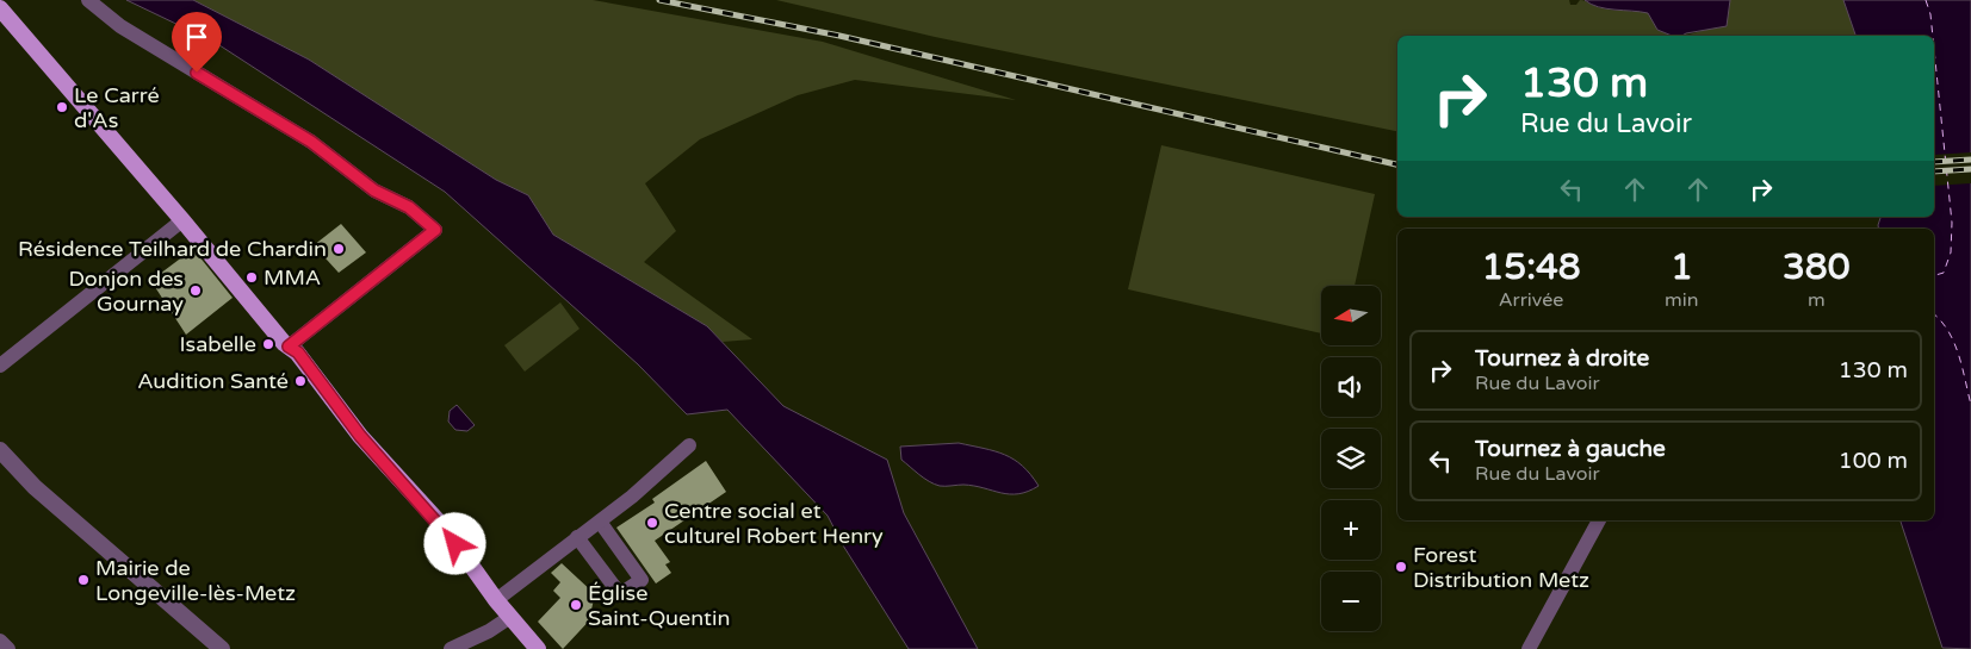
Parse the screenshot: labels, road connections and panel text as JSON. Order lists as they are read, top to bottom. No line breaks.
{"places":["Le Carré d'As","Résidence Teilhard de Chardin","MMA","Donjon des Gournay","Isabelle","Audition Santé","Centre social et culturel Robert Henry","Forest Distribution Metz","Mairie de Longeville-lès-Metz","Église Saint-Quentin"],"north":"left","page":{"turn":["130 m","Rue du Lavoir"],"eta":["15:48","Arrivée","1","min","380","m"],"map_buttons":["+","−"],"list":[{"name":"Tournez à droite","note":"Rue du Lavoir","value":"130 m"},{"name":"Tournez à gauche","note":"Rue du Lavoir","value":"100 m"}]}}
